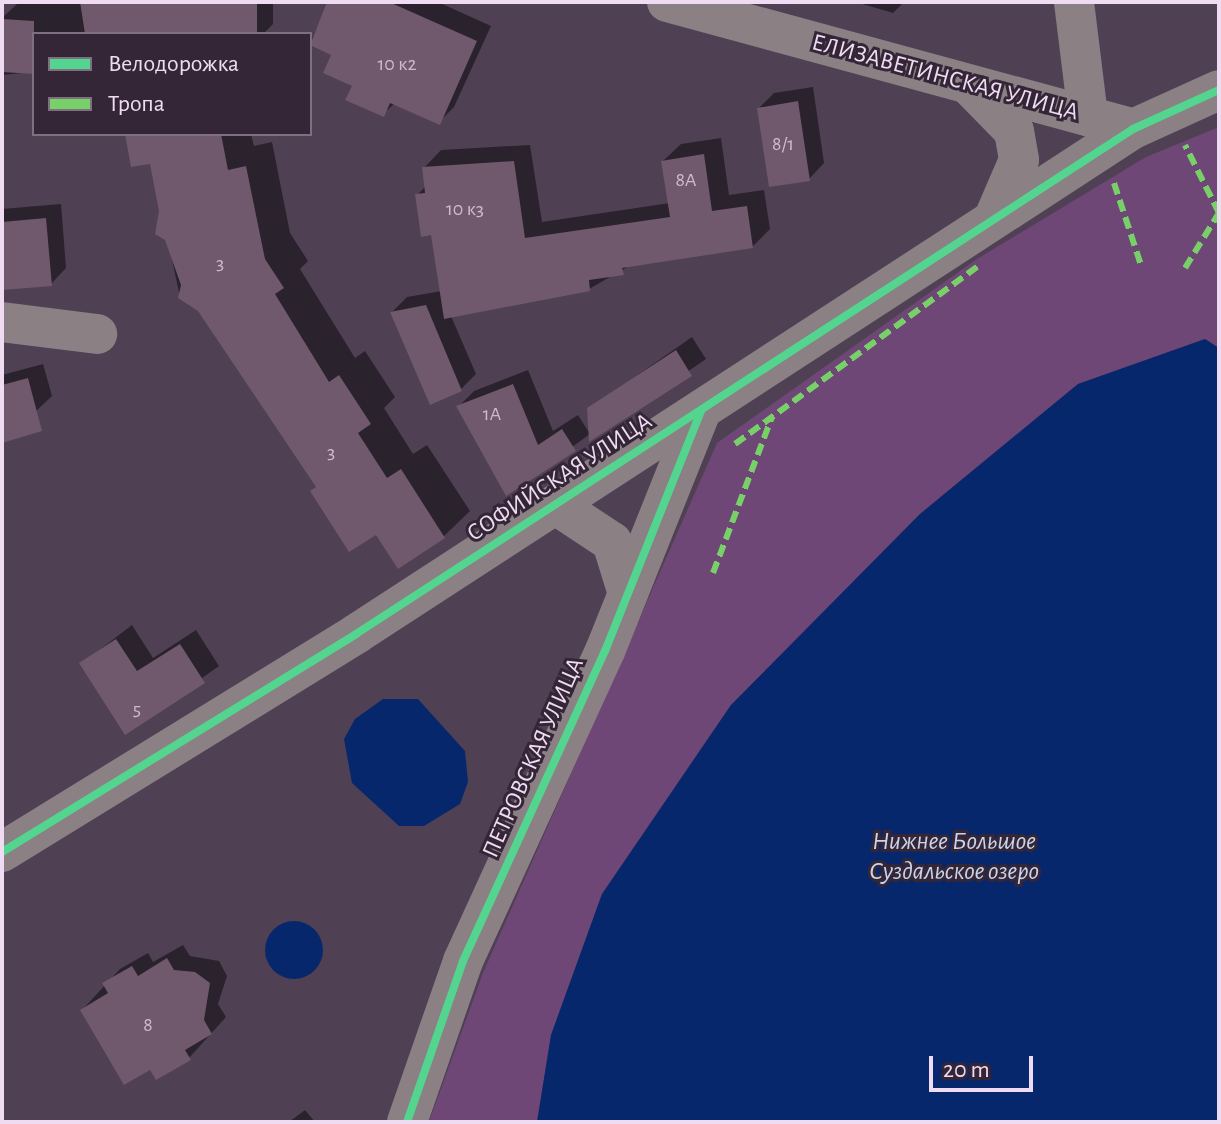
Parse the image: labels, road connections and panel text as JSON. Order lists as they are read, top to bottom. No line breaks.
{"streets":{"street":["ЕЛИЗАВЕТИНСКАЯ УЛИЦА","СОФИЙСКАЯ УЛИЦА","ПЕТРОВСКАЯ УЛИЦА"]},"crossings":[["ЕЛИЗАВЕТИНСКАЯ УЛИЦА","СОФИЙСКАЯ УЛИЦА"],["СОФИЙСКАЯ УЛИЦА","ПЕТРОВСКАЯ УЛИЦА"]],"water":["Нижнее Большое Суздальское озеро"],"house_numbers":["10 к2","8/1","8А","10 к3","3","1А","3","5","8"],"legend":["Велодорожка","Тропа"],"scale_bar":"20 m"}
